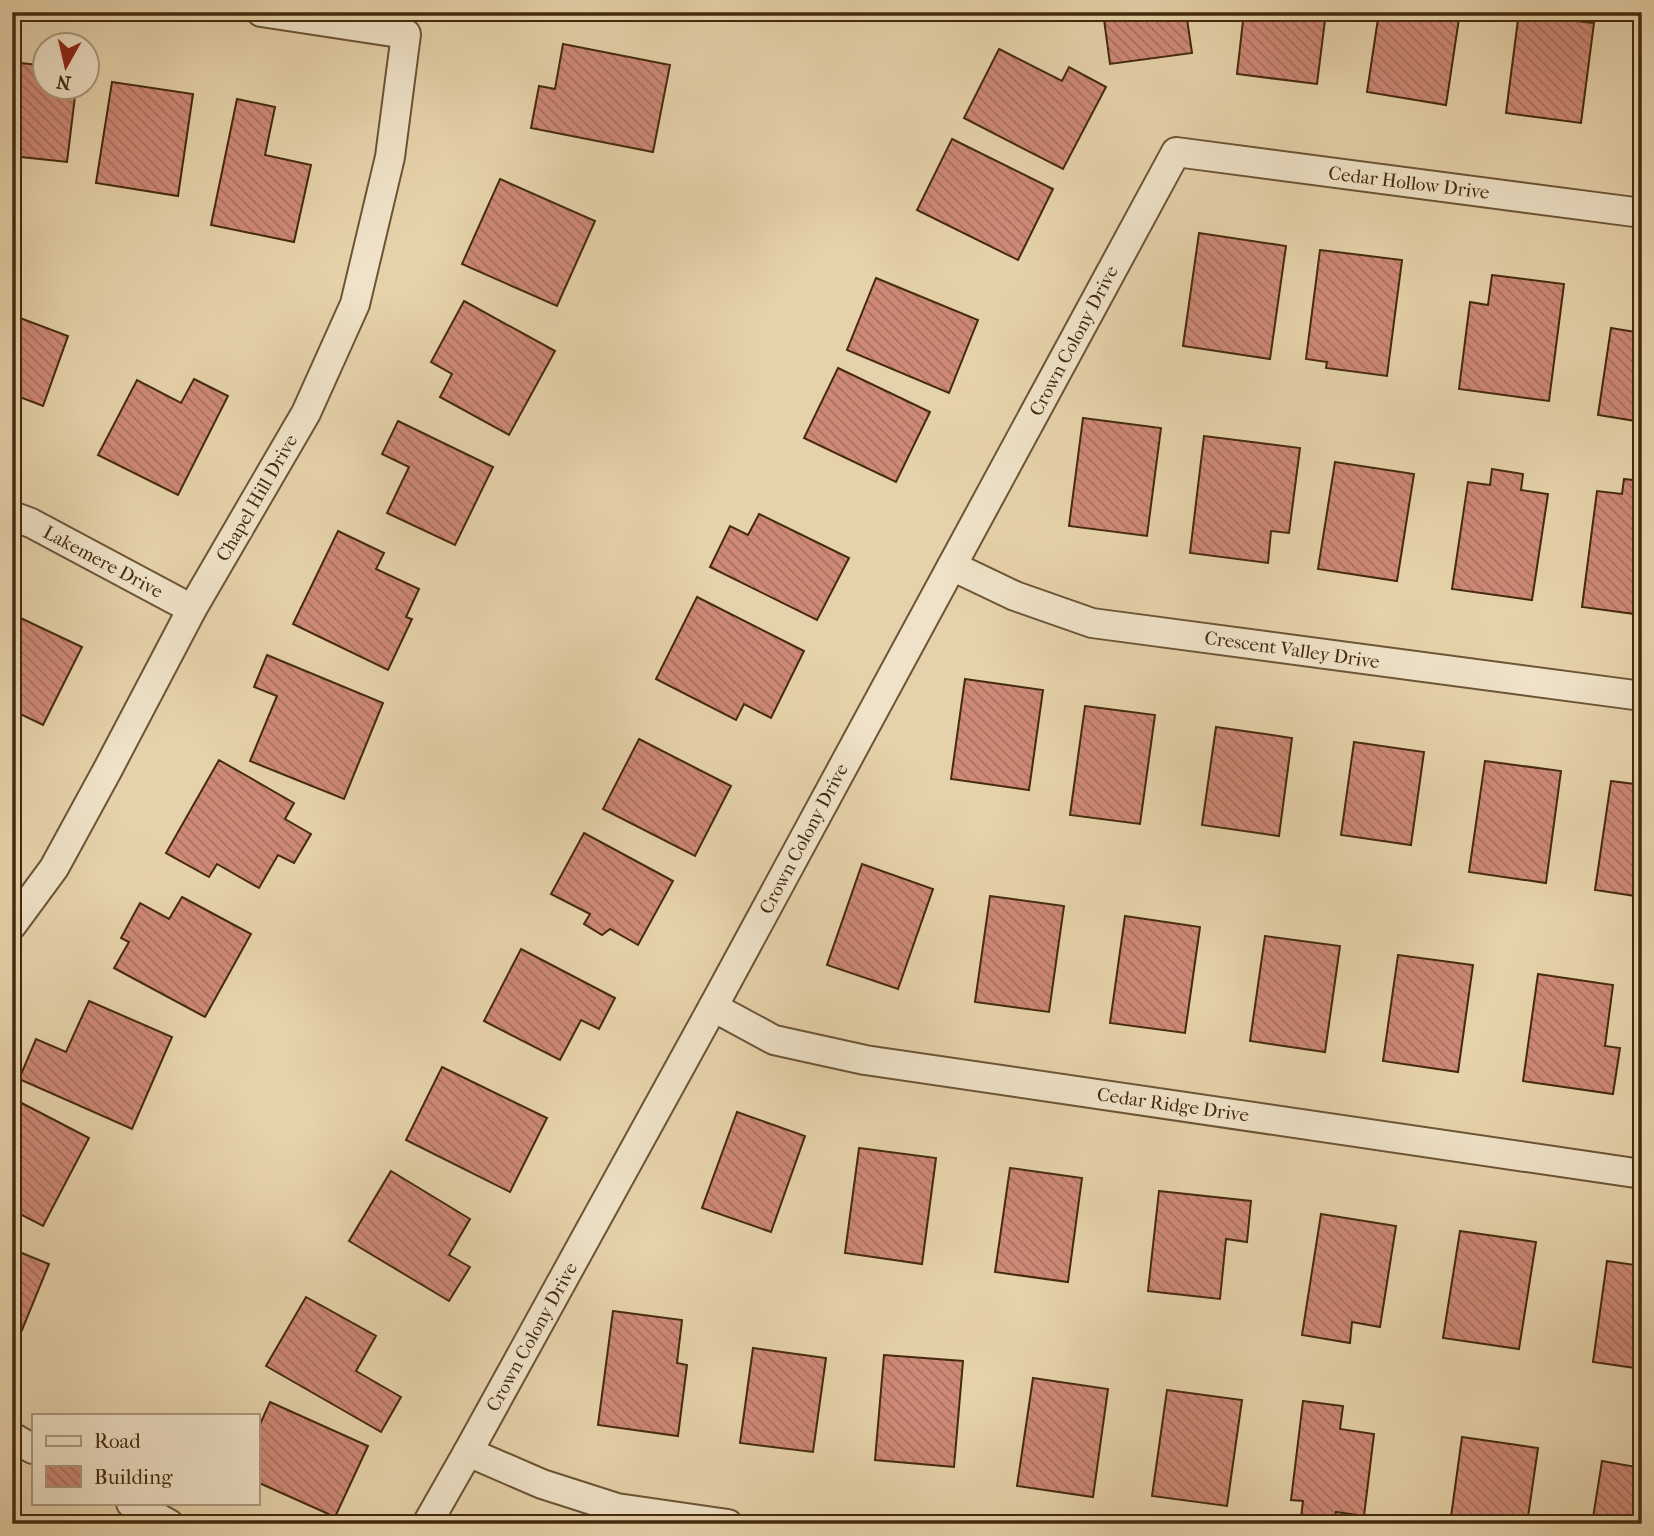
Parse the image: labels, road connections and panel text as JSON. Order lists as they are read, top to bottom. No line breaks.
{"streets":{"street":["Cedar Hollow Drive","Crown Colony Drive","Chapel Hill Drive","Lakemere Drive","Crescent Valley Drive","Cedar Ridge Drive"]},"crossings":[["Cedar Hollow Drive","Crown Colony Drive"],["Crown Colony Drive","Crescent Valley Drive"],["Crown Colony Drive","Cedar Ridge Drive"],["Chapel Hill Drive","Lakemere Drive"]],"legend":["Road","Building"],"north":"bottom"}
